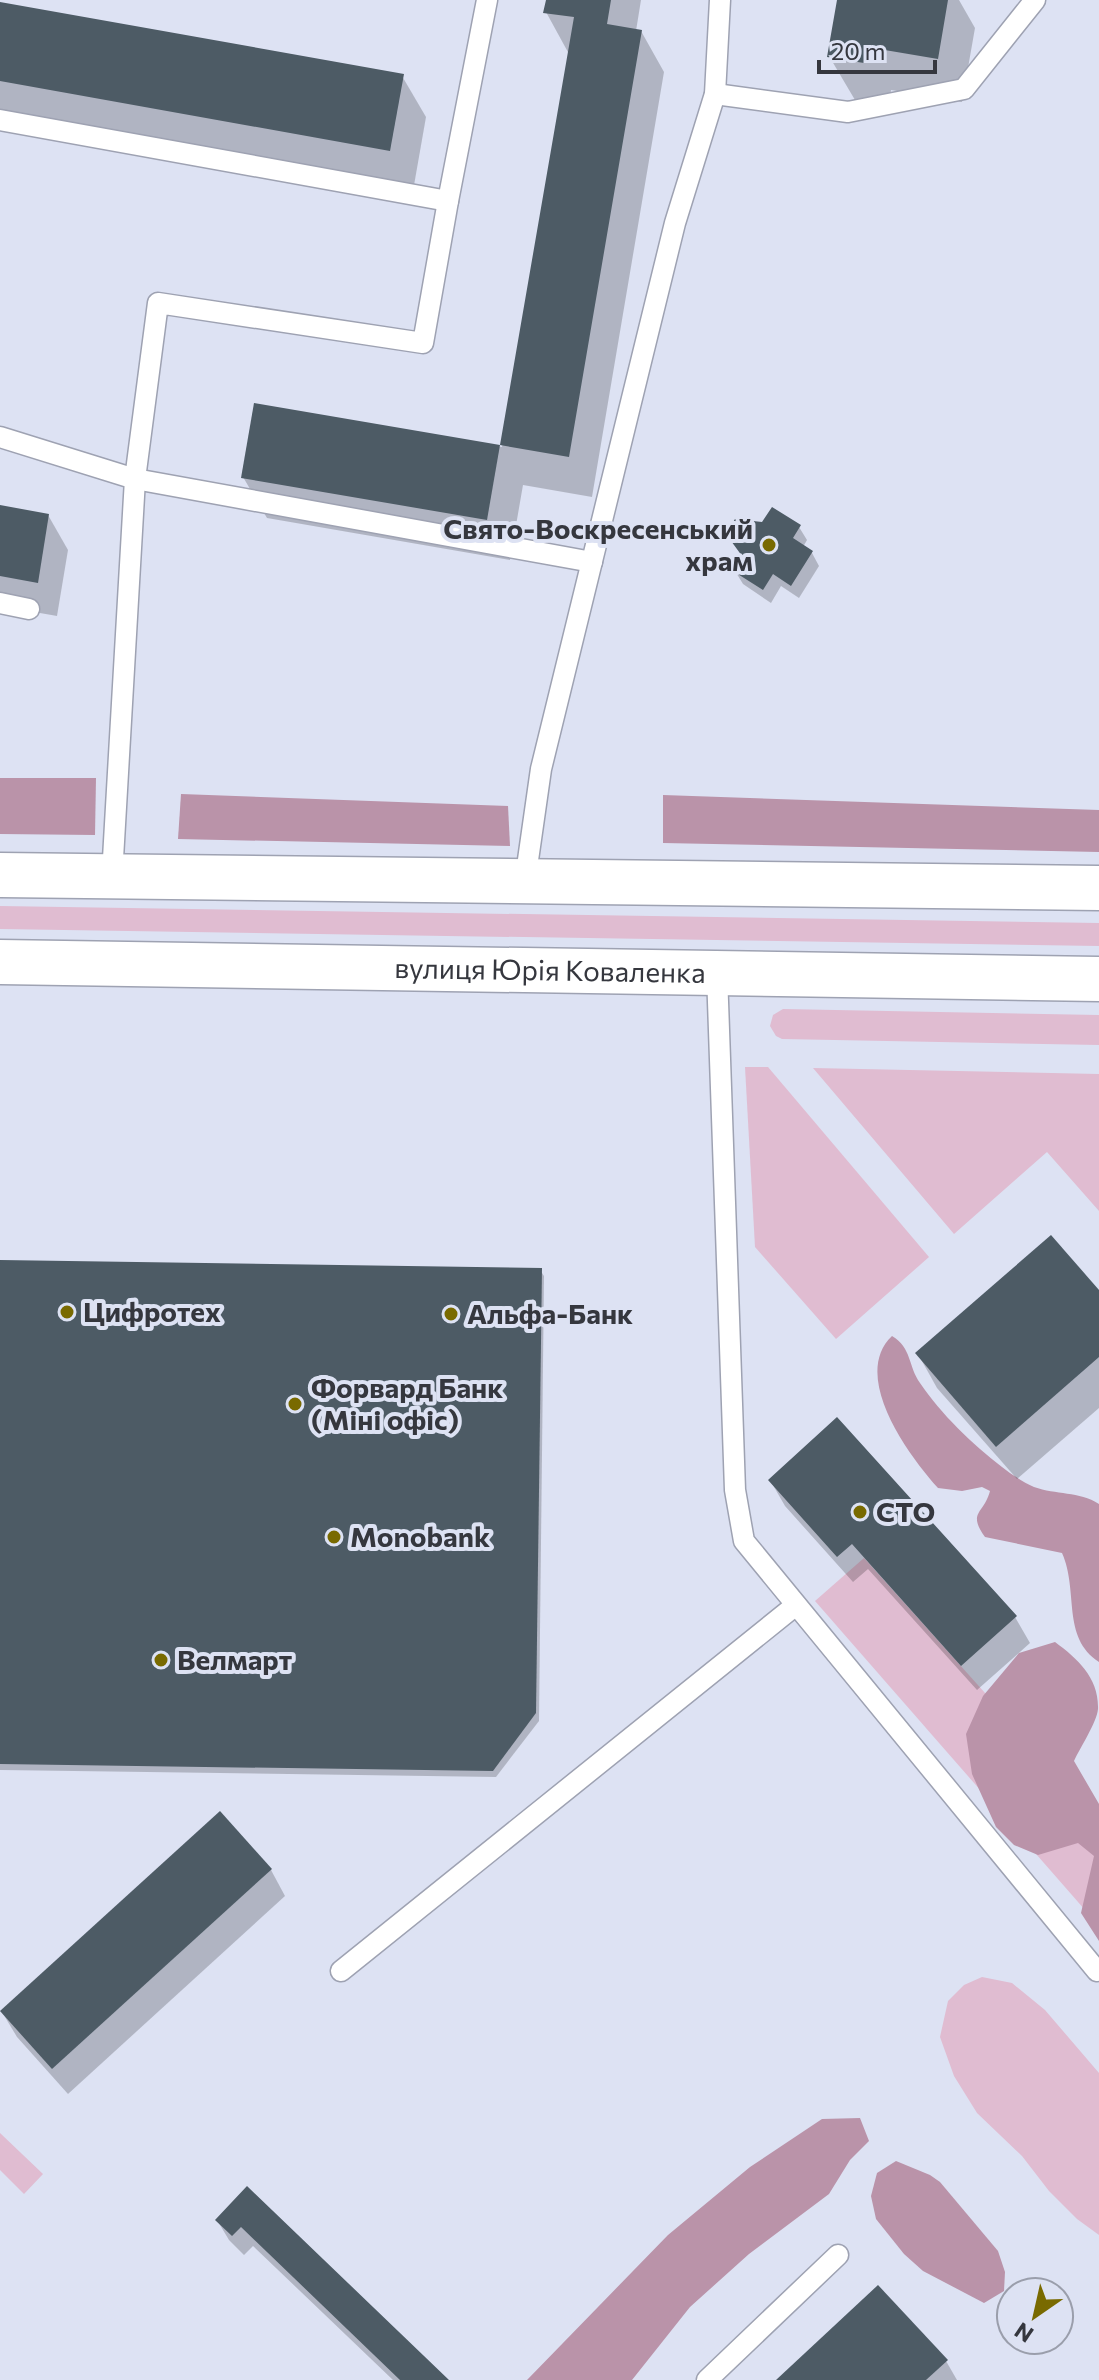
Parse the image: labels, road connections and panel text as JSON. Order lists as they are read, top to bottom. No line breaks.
{"streets":{"main road":["вулиця Юрія Коваленка"]},"places":["Свято-Воскресенський храм","Цифротех","Альфа-Банк","Форвард Банк (Міні офіс)","СТО","Monobank","Велмарт"],"scale_bar":"20 m","north":"bottom left"}
